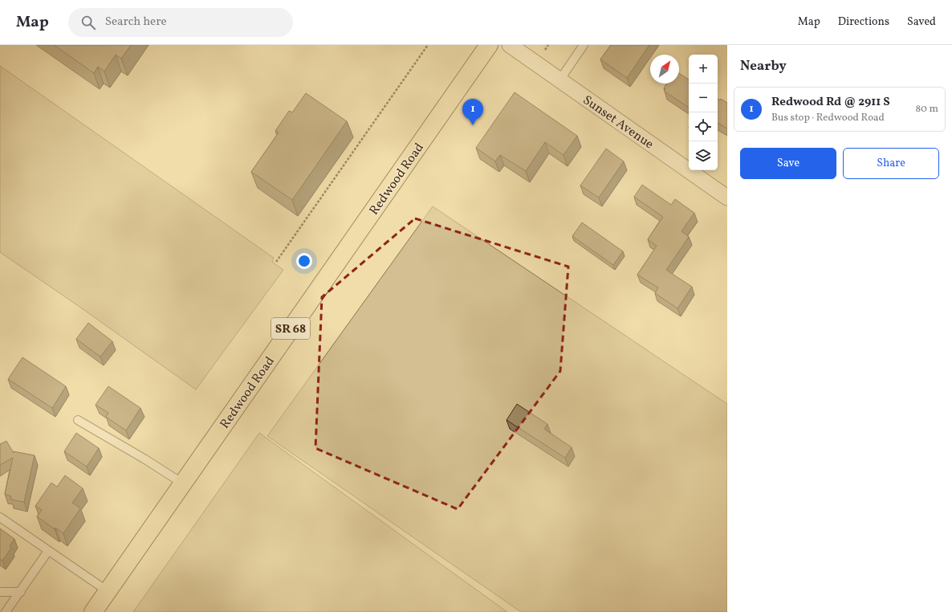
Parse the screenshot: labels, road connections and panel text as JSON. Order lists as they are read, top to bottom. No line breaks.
{"streets":{"main road":["Redwood Road","SR 68"],"street":["Sunset Avenue"]},"north":"top right","page":{"header":"Map","search":"Search here","nav":["Map","Directions","Saved"],"heading":"Nearby","map_buttons":["+","−"],"list":[{"mark":"1","name":"Redwood Rd @ 2911 S","note":"Bus stop · Redwood Road","value":"80 m"}],"pins":"1","buttons":["Save","Share"]}}
